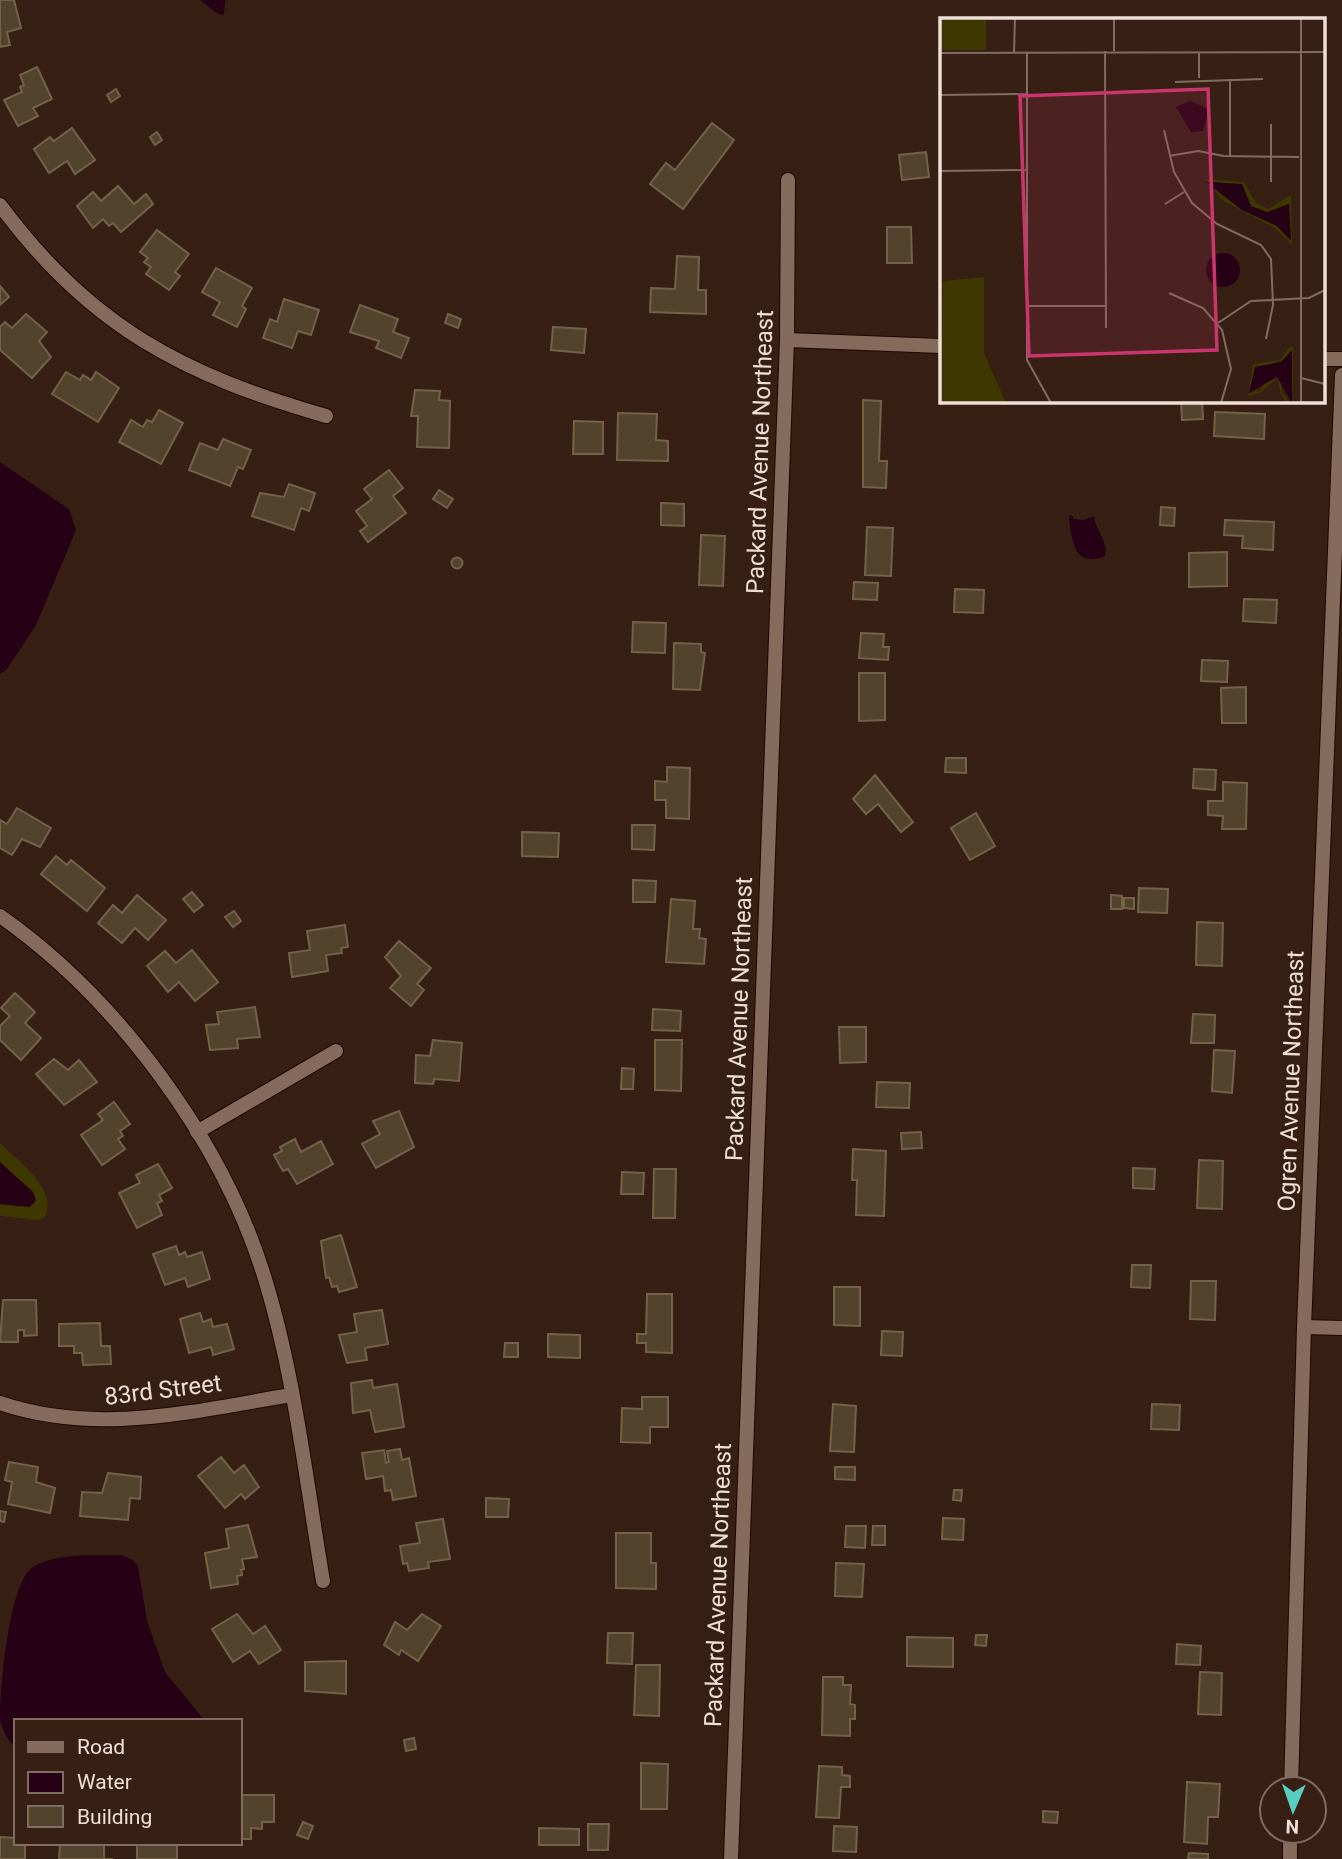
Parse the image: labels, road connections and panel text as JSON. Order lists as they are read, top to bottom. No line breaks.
{"streets":{"street":["Packard Avenue Northeast","Ogren Avenue Northeast","83rd Street"]},"legend":["Road","Water","Building"],"north":"bottom"}
